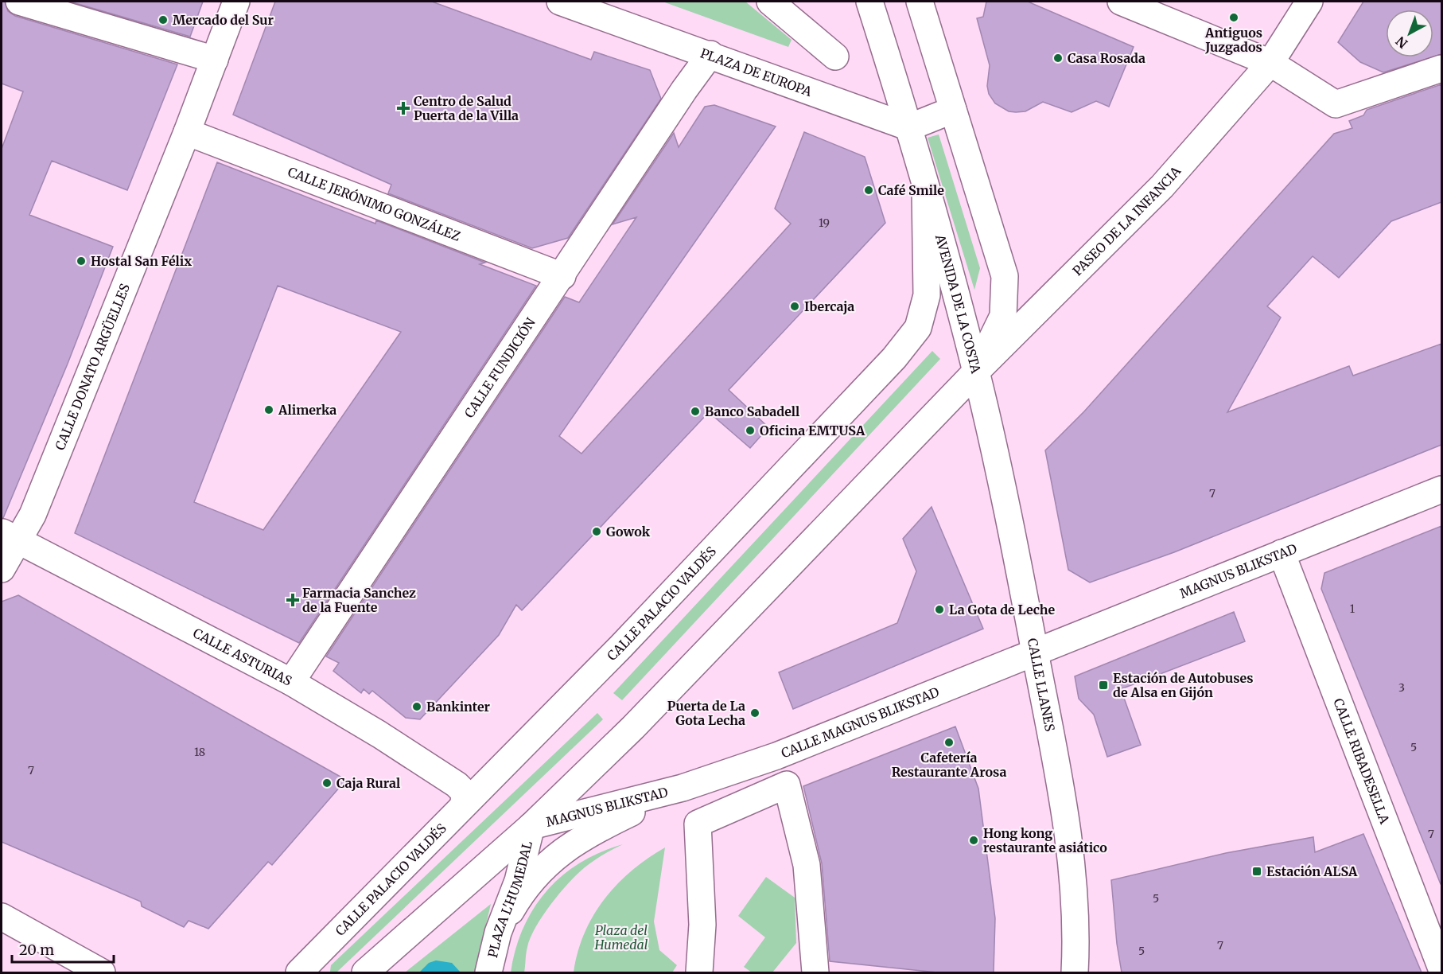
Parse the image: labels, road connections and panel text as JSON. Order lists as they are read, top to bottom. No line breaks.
{"streets":{"street":["PLAZA DE EUROPA","CALLE JERÓNIMO GONZÁLEZ","PASEO DE LA INFANCIA","AVENIDA DE LA COSTA","CALLE DONATO ARGÜELLES","CALLE FUNDICIÓN","MAGNUS BLIKSTAD","CALLE PALACIO VALDÉS","CALLE ASTURIAS","CALLE LLANES","CALLE MAGNUS BLIKSTAD","CALLE RIBADESELLA","PLAZA L'HUMEDAL"]},"crossings":[["PLAZA DE EUROPA","AVENIDA DE LA COSTA"],["PLAZA DE EUROPA","CALLE FUNDICIÓN"],["CALLE JERÓNIMO GONZÁLEZ","CALLE DONATO ARGÜELLES"],["CALLE JERÓNIMO GONZÁLEZ","CALLE FUNDICIÓN"],["PASEO DE LA INFANCIA","AVENIDA DE LA COSTA"],["PASEO DE LA INFANCIA","CALLE LLANES"],["AVENIDA DE LA COSTA","CALLE PALACIO VALDÉS"],["AVENIDA DE LA COSTA","CALLE LLANES"],["CALLE DONATO ARGÜELLES","CALLE ASTURIAS"],["CALLE FUNDICIÓN","CALLE ASTURIAS"],["MAGNUS BLIKSTAD","CALLE LLANES"],["MAGNUS BLIKSTAD","CALLE MAGNUS BLIKSTAD"],["MAGNUS BLIKSTAD","CALLE RIBADESELLA"],["MAGNUS BLIKSTAD","PLAZA L'HUMEDAL"],["CALLE PALACIO VALDÉS","CALLE ASTURIAS"],["CALLE LLANES","CALLE MAGNUS BLIKSTAD"]],"parks":["Plaza del Humedal"],"places":{"other":["Antiguos Juzgados","Mercado del Sur","Casa Rosada","Café Smile","Hostal San Félix","Ibercaja","Alimerka","Banco Sabadell","Oficina EMTUSA","Gowok","La Gota de Leche","Bankinter","Puerta de La Gota Lecha","Cafetería Restaurante Arosa","Caja Rural","Hong kong restaurante asiático"],"health":["Centro de Salud Puerta de la Villa","Farmacia Sanchez de la Fuente"],"transit":["Estación de Autobuses de Alsa en Gijón","Estación ALSA"]},"house_numbers":["19","7","1","3","5","18","7","7","5","7","5"],"scale_bar":"20 m","north":"bottom left"}
